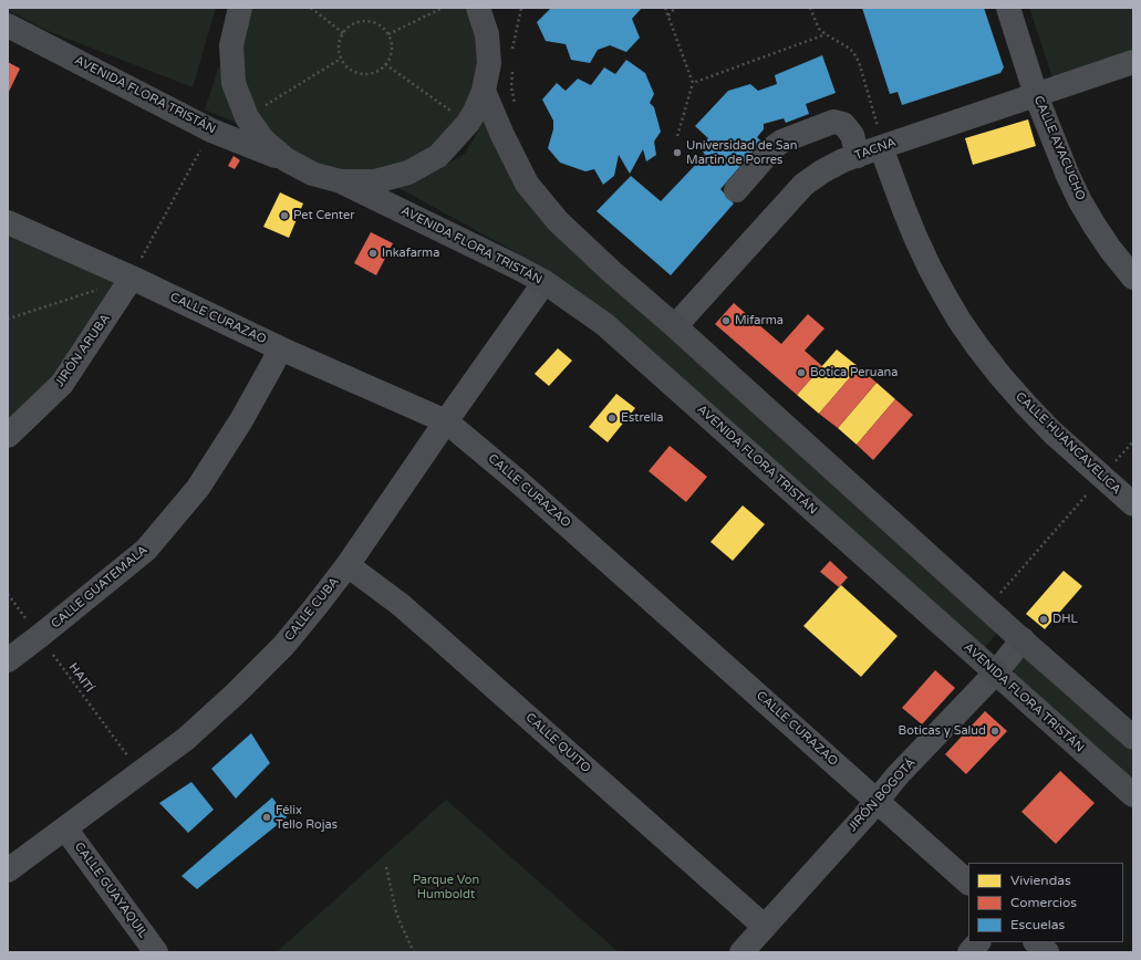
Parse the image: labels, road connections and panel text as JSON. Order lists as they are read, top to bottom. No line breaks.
{"streets":{"main road":["AVENIDA FLORA TRISTÁN"],"street":["CALLE AYACUCHO","TACNA","CALLE CURAZAO","JIRÓN ARUBA","CALLE HUANCAVELICA","CALLE GUATEMALA","CALLE CUBA","CALLE QUITO","JIRÓN BOGOTÁ","CALLE GUAYAQUIL"],"path":["HAITÍ"]},"crossings":[["AVENIDA FLORA TRISTÁN","CALLE CUBA"],["AVENIDA FLORA TRISTÁN","JIRÓN BOGOTÁ"],["CALLE AYACUCHO","TACNA"],["TACNA","CALLE HUANCAVELICA"],["CALLE CURAZAO","JIRÓN ARUBA"],["CALLE CURAZAO","CALLE GUATEMALA"],["CALLE CURAZAO","CALLE CUBA"],["CALLE CURAZAO","JIRÓN BOGOTÁ"],["CALLE GUATEMALA","HAITÍ"],["CALLE CUBA","HAITÍ"],["CALLE CUBA","CALLE QUITO"],["CALLE CUBA","CALLE GUAYAQUIL"],["CALLE QUITO","JIRÓN BOGOTÁ"]],"parks":["Parque Von Humboldt"],"places":["Universidad de San Martin de Porres","Pet Center","Inkafarma","Mifarma","Botica Peruana","Estrella","DHL","Boticas y Salud","Félix Tello Rojas"],"legend":["Viviendas","Comercios","Escuelas"]}
